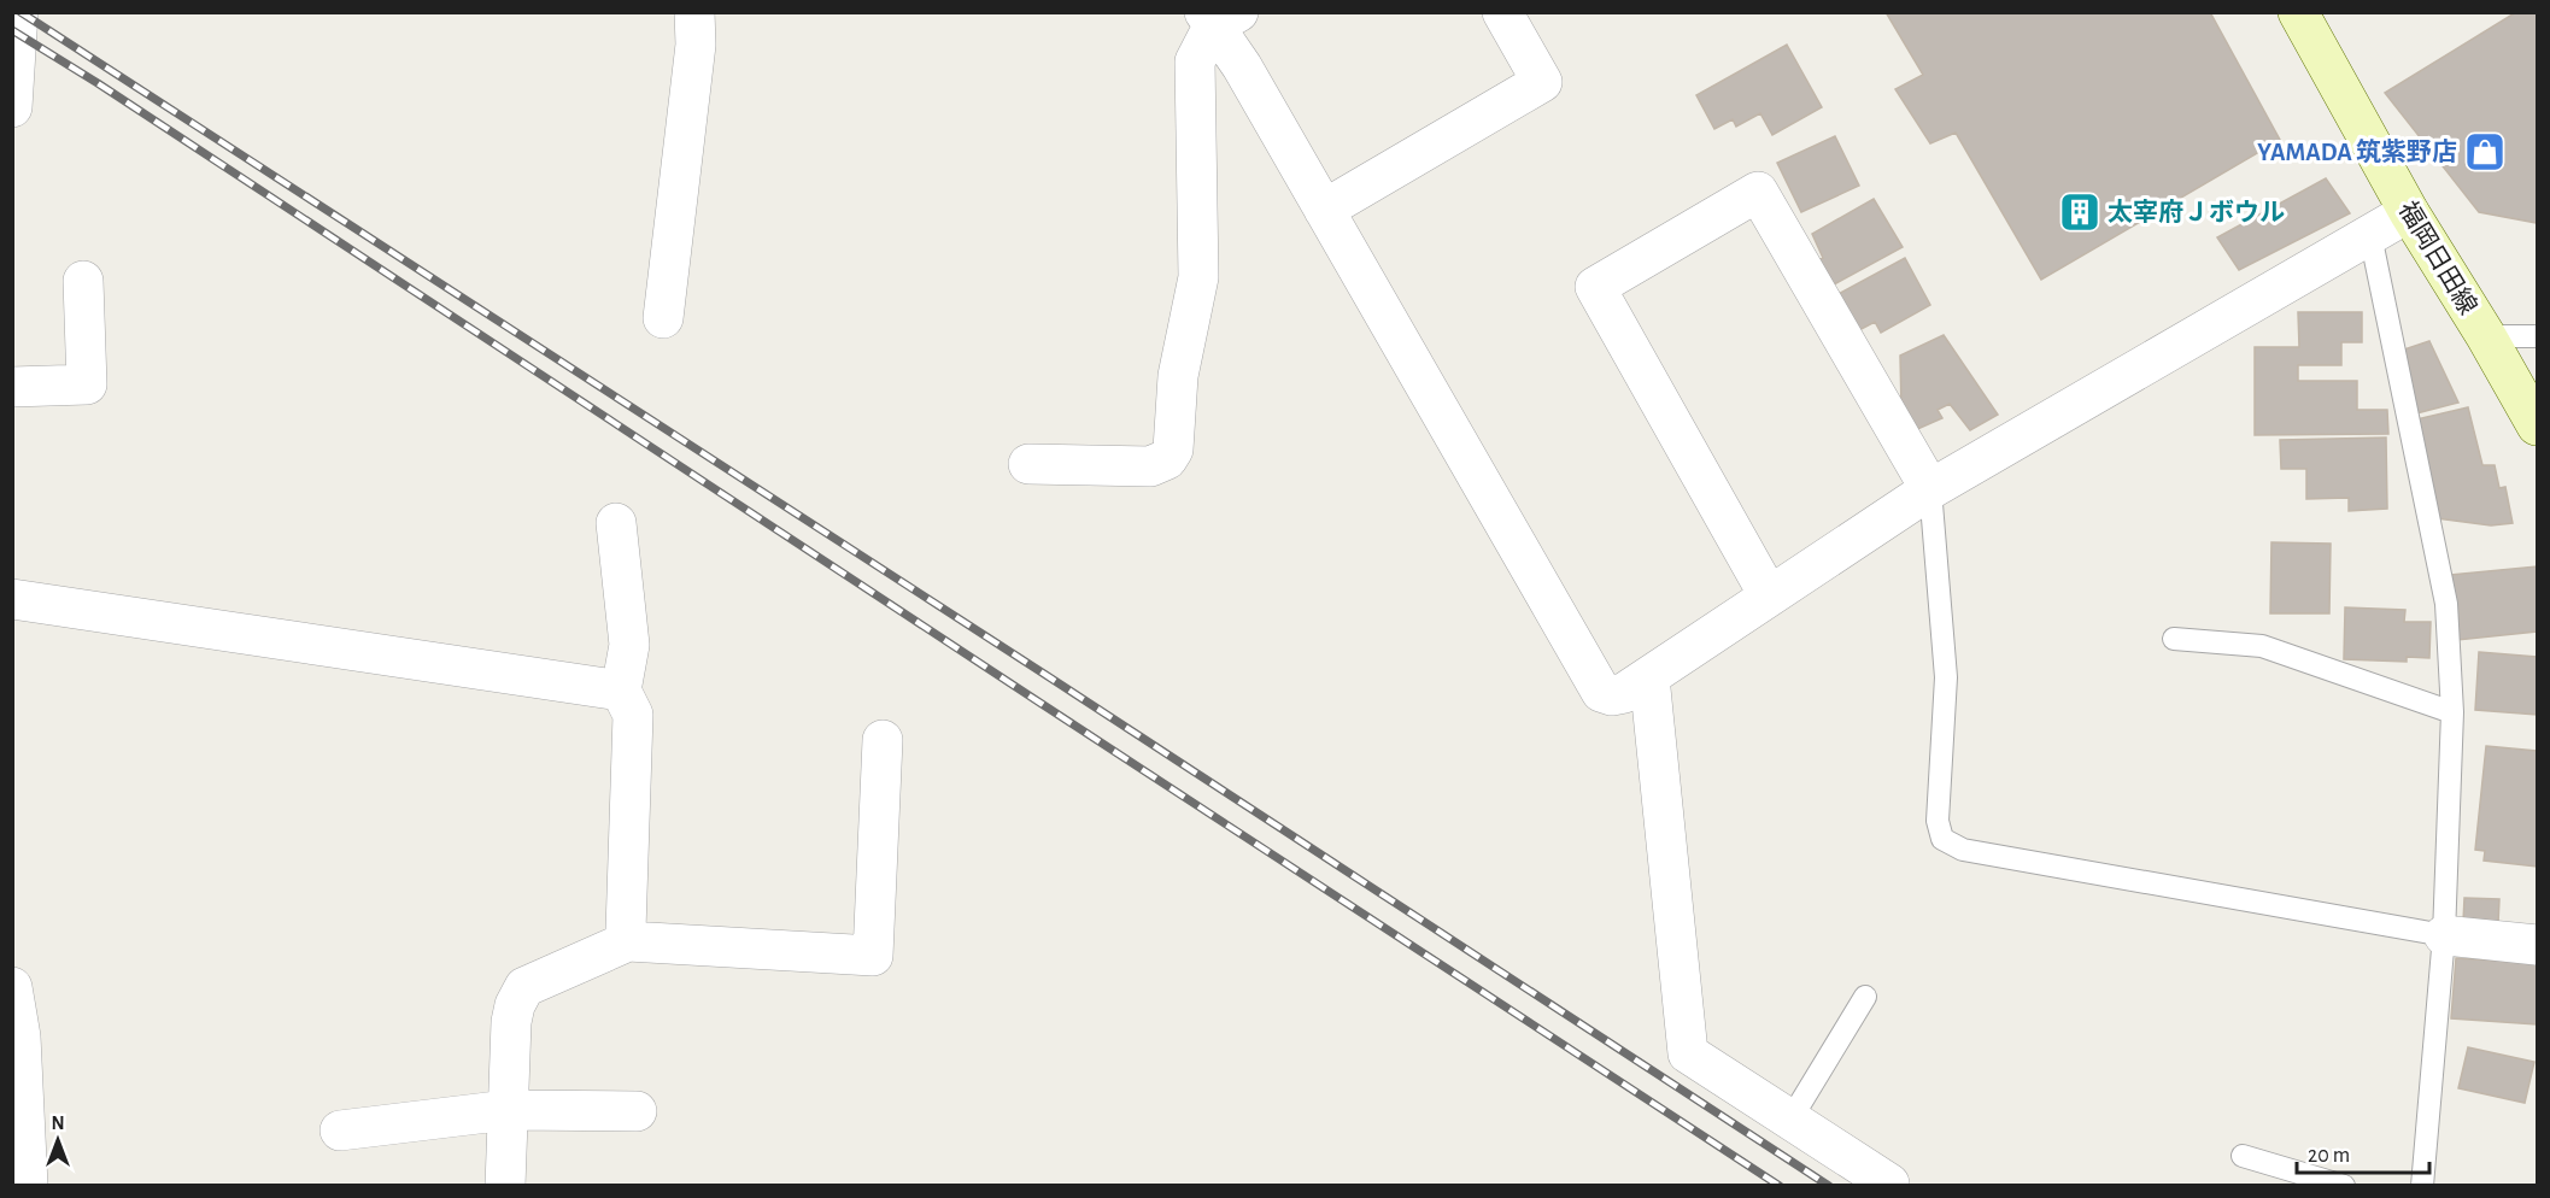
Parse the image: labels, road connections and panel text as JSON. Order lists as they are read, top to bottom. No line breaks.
{"streets":{"main road":["福岡日田線"]},"places":{"shop":["YAMADA 筑紫野店"],"building":["太宰府Ｊボウル"]},"scale_bar":"20 m","north":"top"}
